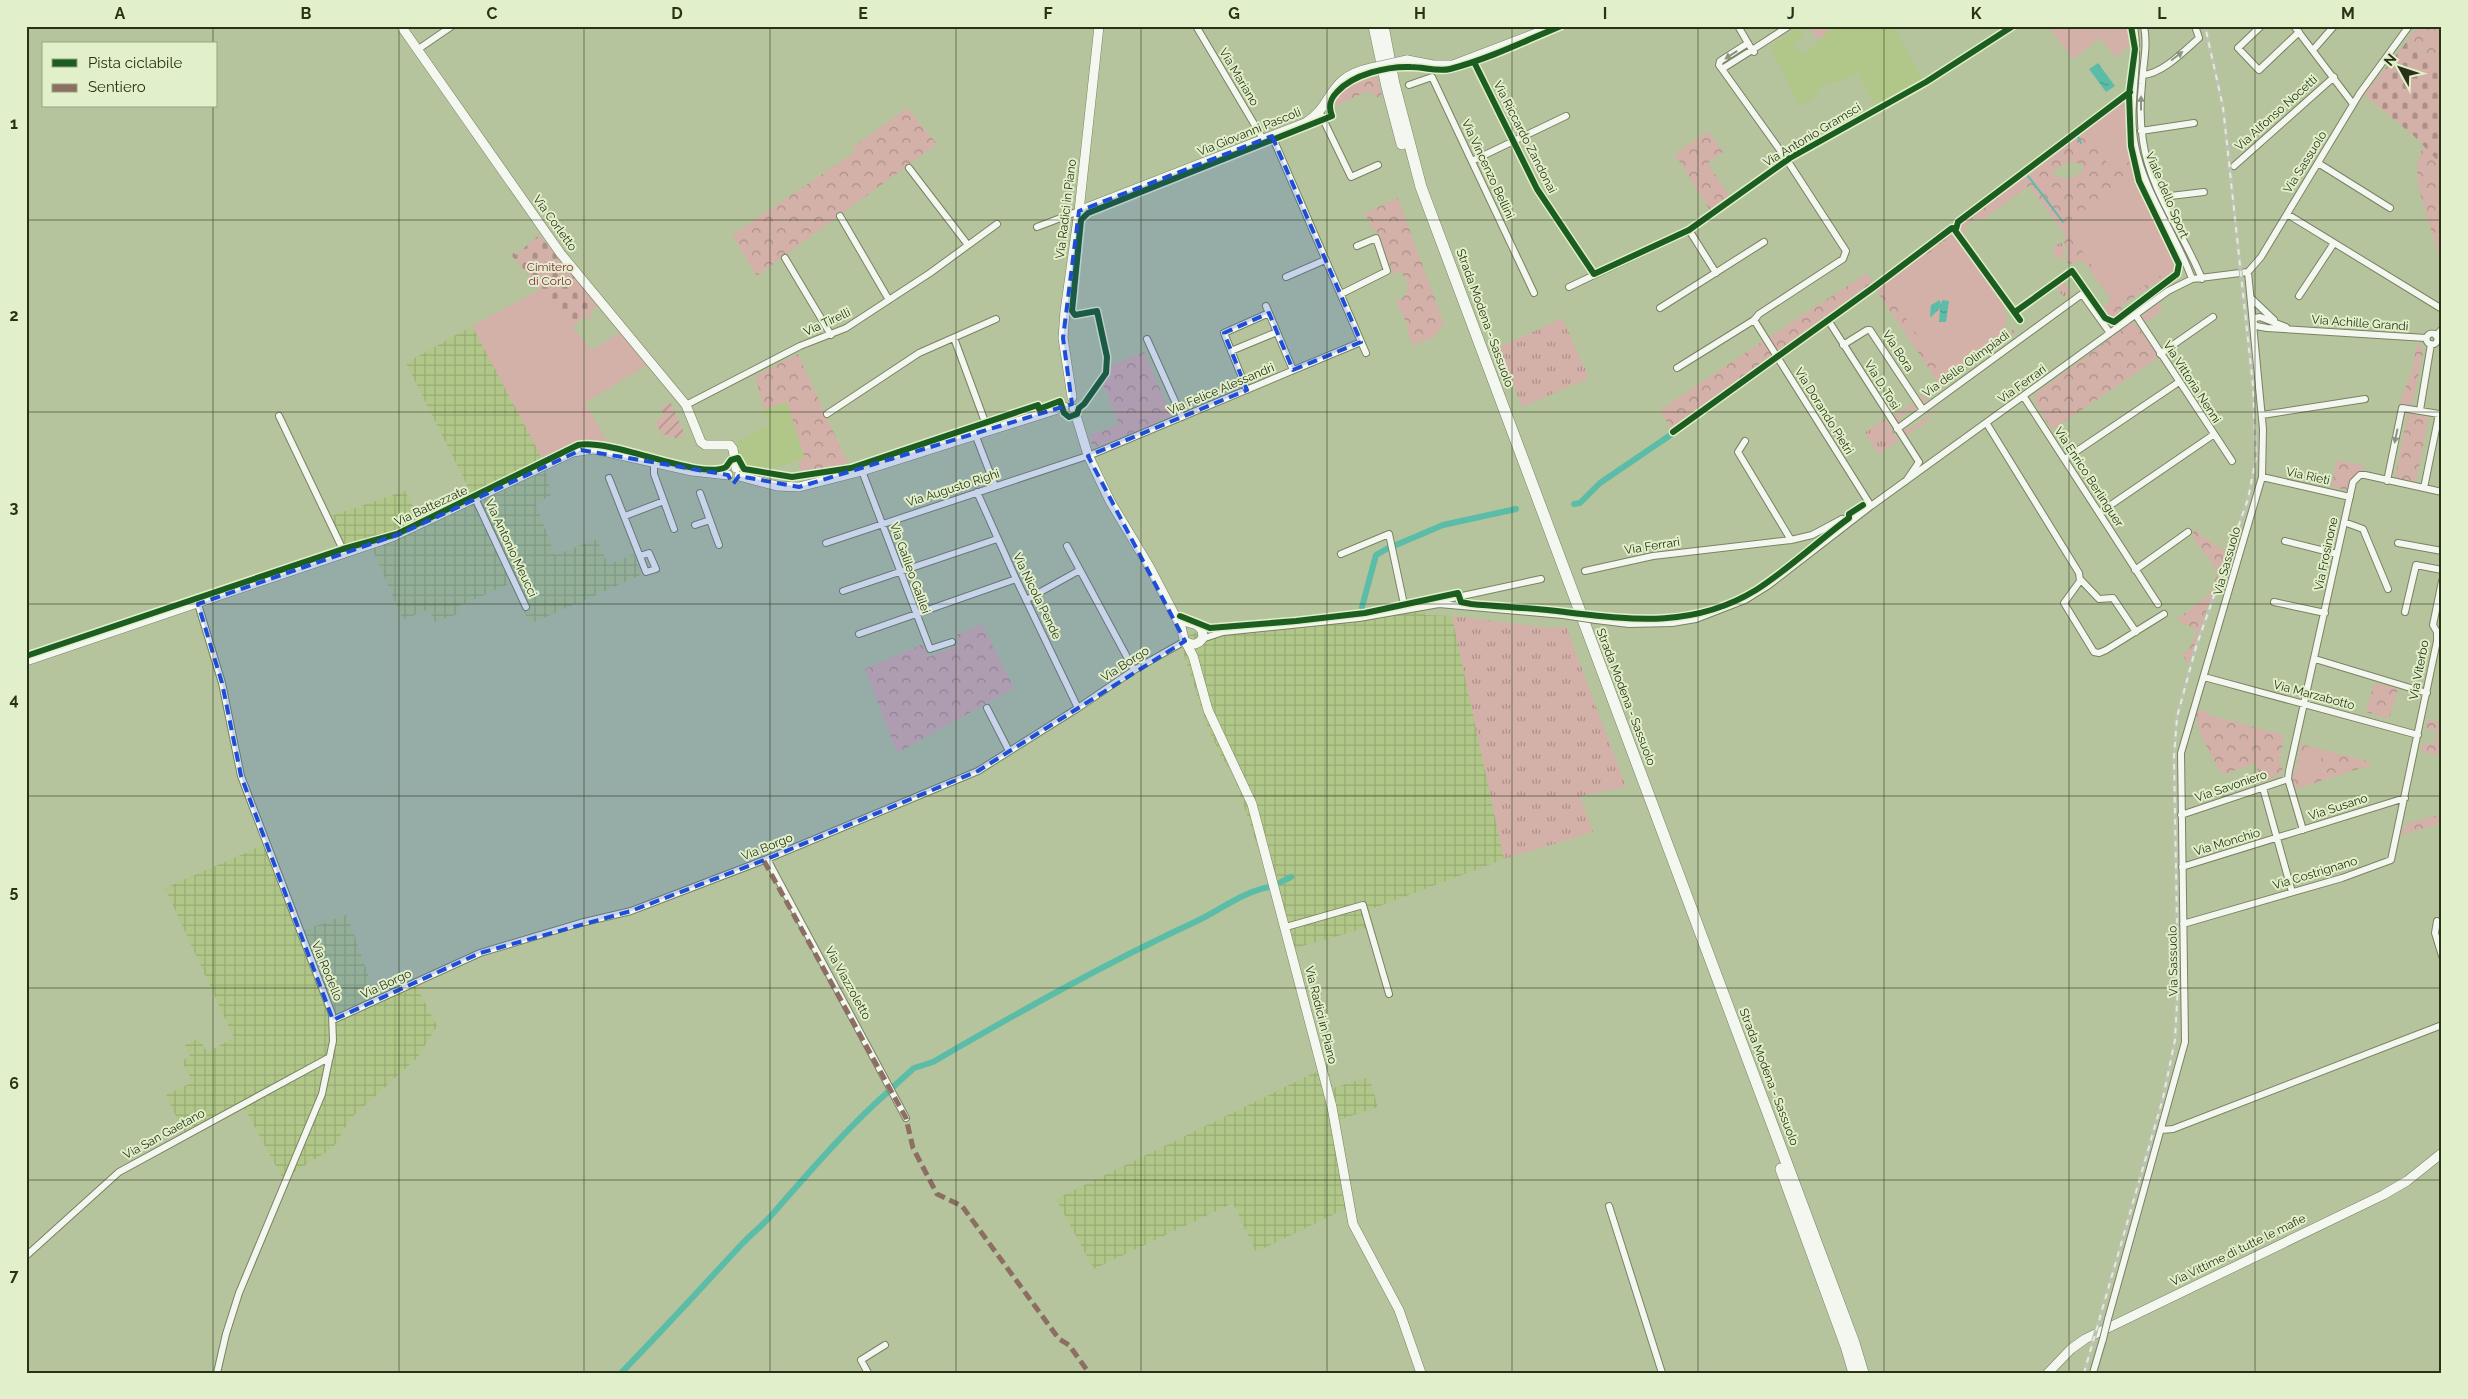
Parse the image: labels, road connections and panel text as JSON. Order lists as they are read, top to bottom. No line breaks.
{"streets":{"highway":["Strada Modena - Sassuolo"],"street":["Via Mariano","Via Alfonso Nocetti","Via Giovanni Pascoli","Via Antonio Gramsci","Via Riccardo Zandonai","Via Sassuolo","Via Vincenzo Bellini","Viale dello Sport","Via Radici in Piano","Via Corletto","Via Tirelli","Via Achille Grandi","Via Bora","Via delle Olimpiadi","Via Vittoria Nenni","Via Ferrari","Via D. Tosi","Via Felice Alessandri","Via Dorando Pietri","Via Rieti","Via Enrico Berlinguer","Via Augusto Righi","Via Battezzate","Via Antonio Meucci","Via Frosinone","Via Galileo Galilei","Via Nicola Pende","Via Borgo","Via Viterbo","Via Marzabotto","Via Savoniero","Via Susano","Via Monchio","Via Costrignano","Via Rodello","Via Viazzoletto","Via San Gaetano","Via Vittime di tutte le mafie"]},"crossings":[["Via Mariano","Via Giovanni Pascoli"],["Via Mariano","Via Felice Alessandri"],["Via Giovanni Pascoli","Via Riccardo Zandonai"],["Via Giovanni Pascoli","Via Radici in Piano"],["Via Antonio Gramsci","Via Riccardo Zandonai"],["Via Sassuolo","Via Achille Grandi"],["Via Sassuolo","Via Ferrari"],["Via Sassuolo","Via Rieti"],["Via Sassuolo","Via Marzabotto"],["Via Sassuolo","Via Savoniero"],["Via Sassuolo","Via Monchio"],["Via Sassuolo","Via Costrignano"],["Viale dello Sport","Via Ferrari"],["Via Radici in Piano","Via Ferrari"],["Via Radici in Piano","Via Felice Alessandri"],["Via Radici in Piano","Via Augusto Righi"],["Via Radici in Piano","Via Borgo"],["Via Corletto","Via Tirelli"],["Via Corletto","Via Battezzate"],["Via Bora","Via delle Olimpiadi"],["Via Bora","Via D. Tosi"],["Via delle Olimpiadi","Via Ferrari"],["Via delle Olimpiadi","Via D. Tosi"],["Via Vittoria Nenni","Via Ferrari"],["Via Ferrari","Via Dorando Pietri"],["Via Ferrari","Via Enrico Berlinguer"],["Via Ferrari","Via Borgo"],["Via Felice Alessandri","Via Augusto Righi"],["Via Rieti","Via Frosinone"],["Via Augusto Righi","Via Galileo Galilei"],["Via Augusto Righi","Via Nicola Pende"],["Via Battezzate","Via Antonio Meucci"],["Via Battezzate","Via Rodello"],["Via Frosinone","Via Marzabotto"],["Via Frosinone","Via Savoniero"],["Via Nicola Pende","Via Borgo"],["Via Borgo","Via Rodello"],["Via Borgo","Via Viazzoletto"],["Via Viterbo","Via Marzabotto"],["Via Susano","Via Monchio"],["Via Susano","Via Costrignano"],["Via Rodello","Via San Gaetano"]],"parks":["Cimitero di Corlo"],"legend":["Pista ciclabile","Sentiero"],"north":"top left","grid":{"columns":["A","B","C","D","E","F","G","H","I","J","K","L","M"],"rows":["1","2","3","4","5","6","7"]}}
